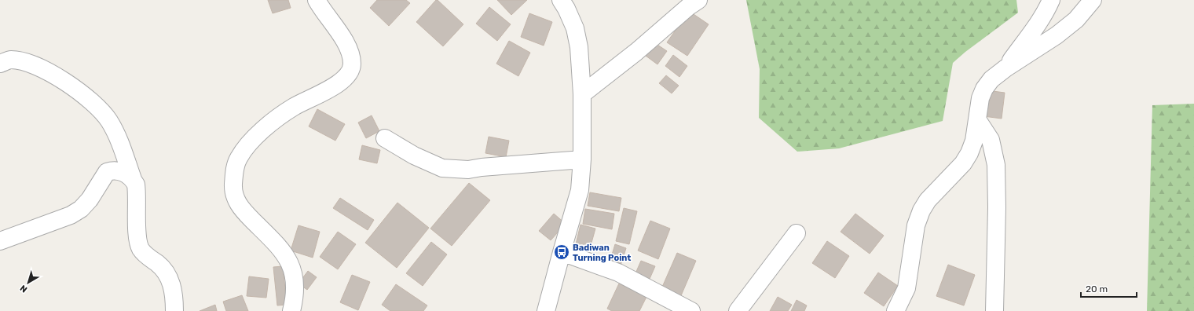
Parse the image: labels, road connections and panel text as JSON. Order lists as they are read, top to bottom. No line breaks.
{"places":{"bus stop":["Badiwan Turning Point"]},"scale_bar":"20 m","north":"bottom left"}
